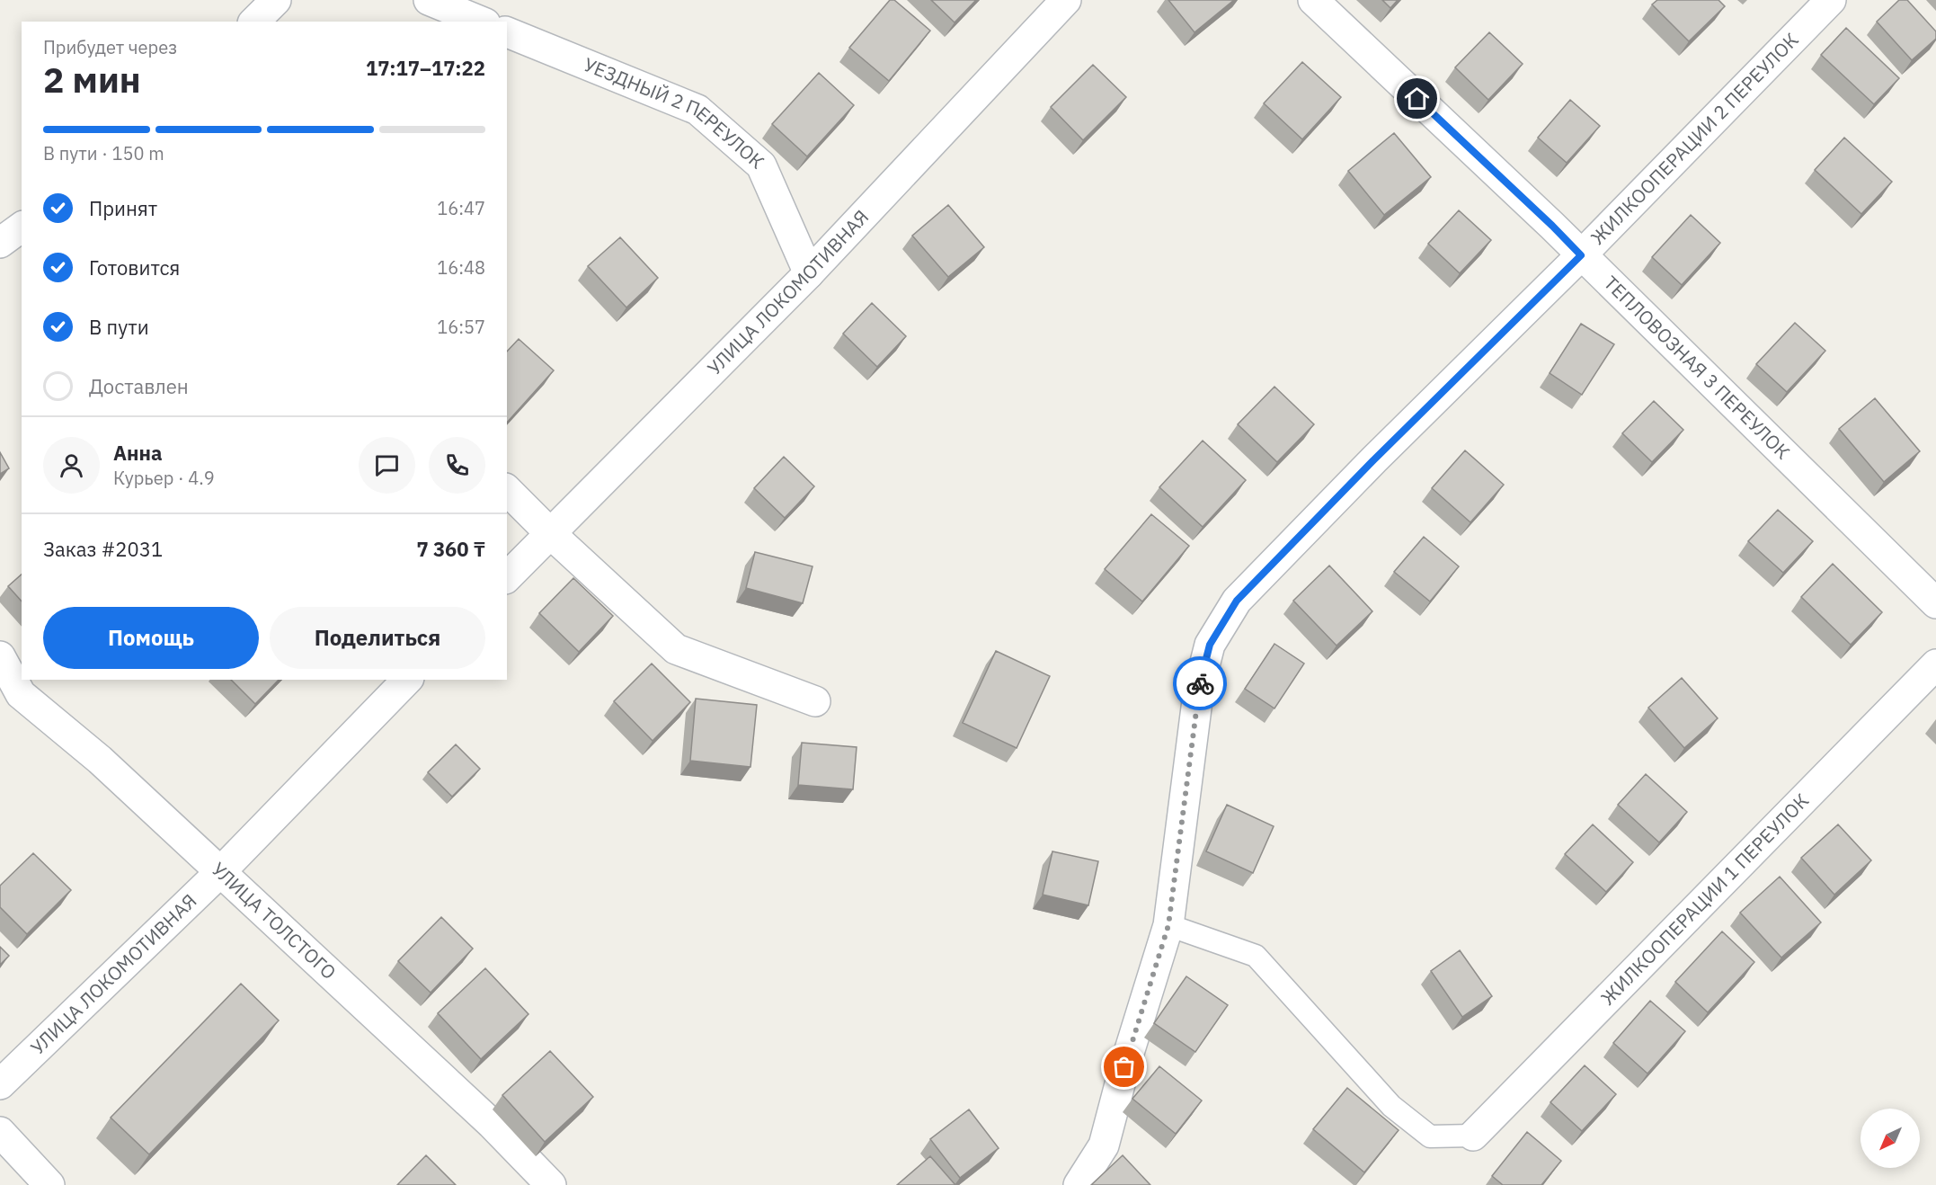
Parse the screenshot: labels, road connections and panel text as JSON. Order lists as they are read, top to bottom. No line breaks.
{"streets":{"street":["УЕЗДНЫЙ 2 ПЕРЕУЛОК","ЖИЛКООПЕРАЦИИ 2 ПЕРЕУЛОК","УЛИЦА ЛОКОМОТИВНАЯ","ТЕПЛОВОЗНАЯ 3 ПЕРЕУЛОК","ЖИЛКООПЕРАЦИИ 1 ПЕРЕУЛОК","УЛИЦА ТОЛСТОГО"]},"crossings":[["УЕЗДНЫЙ 2 ПЕРЕУЛОК","УЛИЦА ЛОКОМОТИВНАЯ"],["ЖИЛКООПЕРАЦИИ 2 ПЕРЕУЛОК","ТЕПЛОВОЗНАЯ 3 ПЕРЕУЛОК"],["УЛИЦА ЛОКОМОТИВНАЯ","УЛИЦА ТОЛСТОГО"]],"north":"bottom left","page":{"heading":["2 мин","Прибудет через","17:17–17:22"],"panel":["Анна","Курьер · 4.9","Заказ #2031","7 360 ₸"],"bar":"В пути · 150 m","list":[["Принят","16:47"],["Готовится","16:48"],["В пути","16:57"],"Доставлен"],"buttons":["Помощь","Поделиться"]}}
